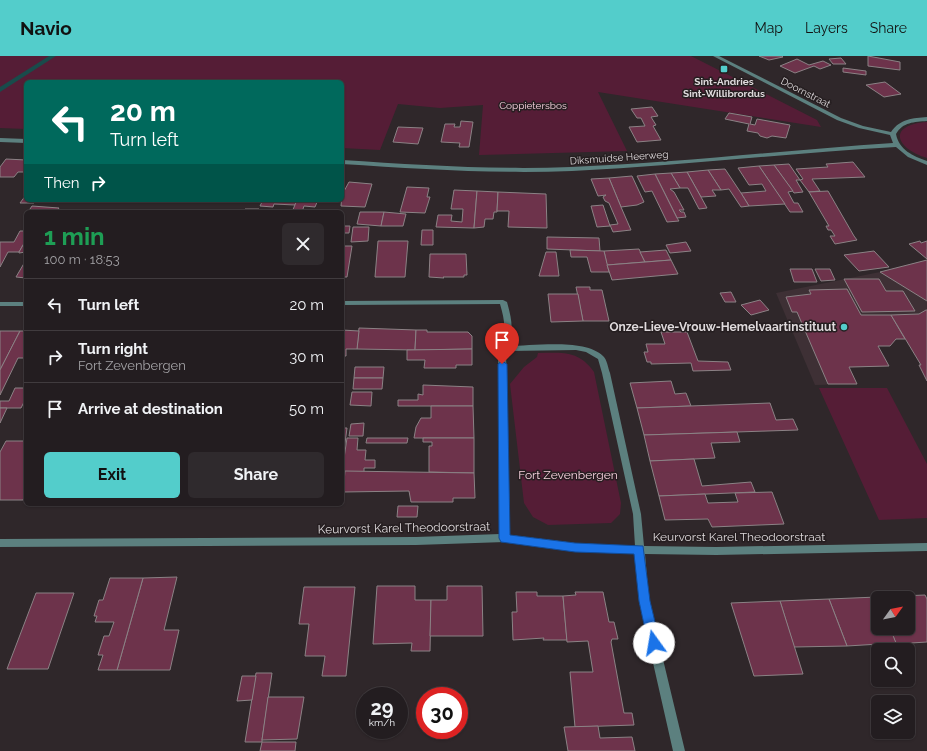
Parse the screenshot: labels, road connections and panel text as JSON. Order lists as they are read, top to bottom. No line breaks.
{"streets":{"street":["Doornstraat","Diksmuidse Heerweg","Keurvorst Karel Theodoorstraat"]},"parks":["Coppietersbos","Fort Zevenbergen"],"places":{"transit":["Sint-Andries Sint-Willibrordus"],"other":["Onze-Lieve-Vrouw-Hemelvaartinstituut"]},"north":"top right","page":{"header":"Navio","nav":["Map","Layers","Share"],"turn":["20 m","Turn left"],"then":"Then","heading":["1 min","100 m · 18:53"],"list":[{"name":"Turn left","value":"20 m"},{"name":"Turn right","note":"Fort Zevenbergen","value":"30 m"},{"name":"Arrive at destination","value":"50 m"}],"buttons":["Exit","Share"],"speed":"29 km/h","limit":"30"}}
